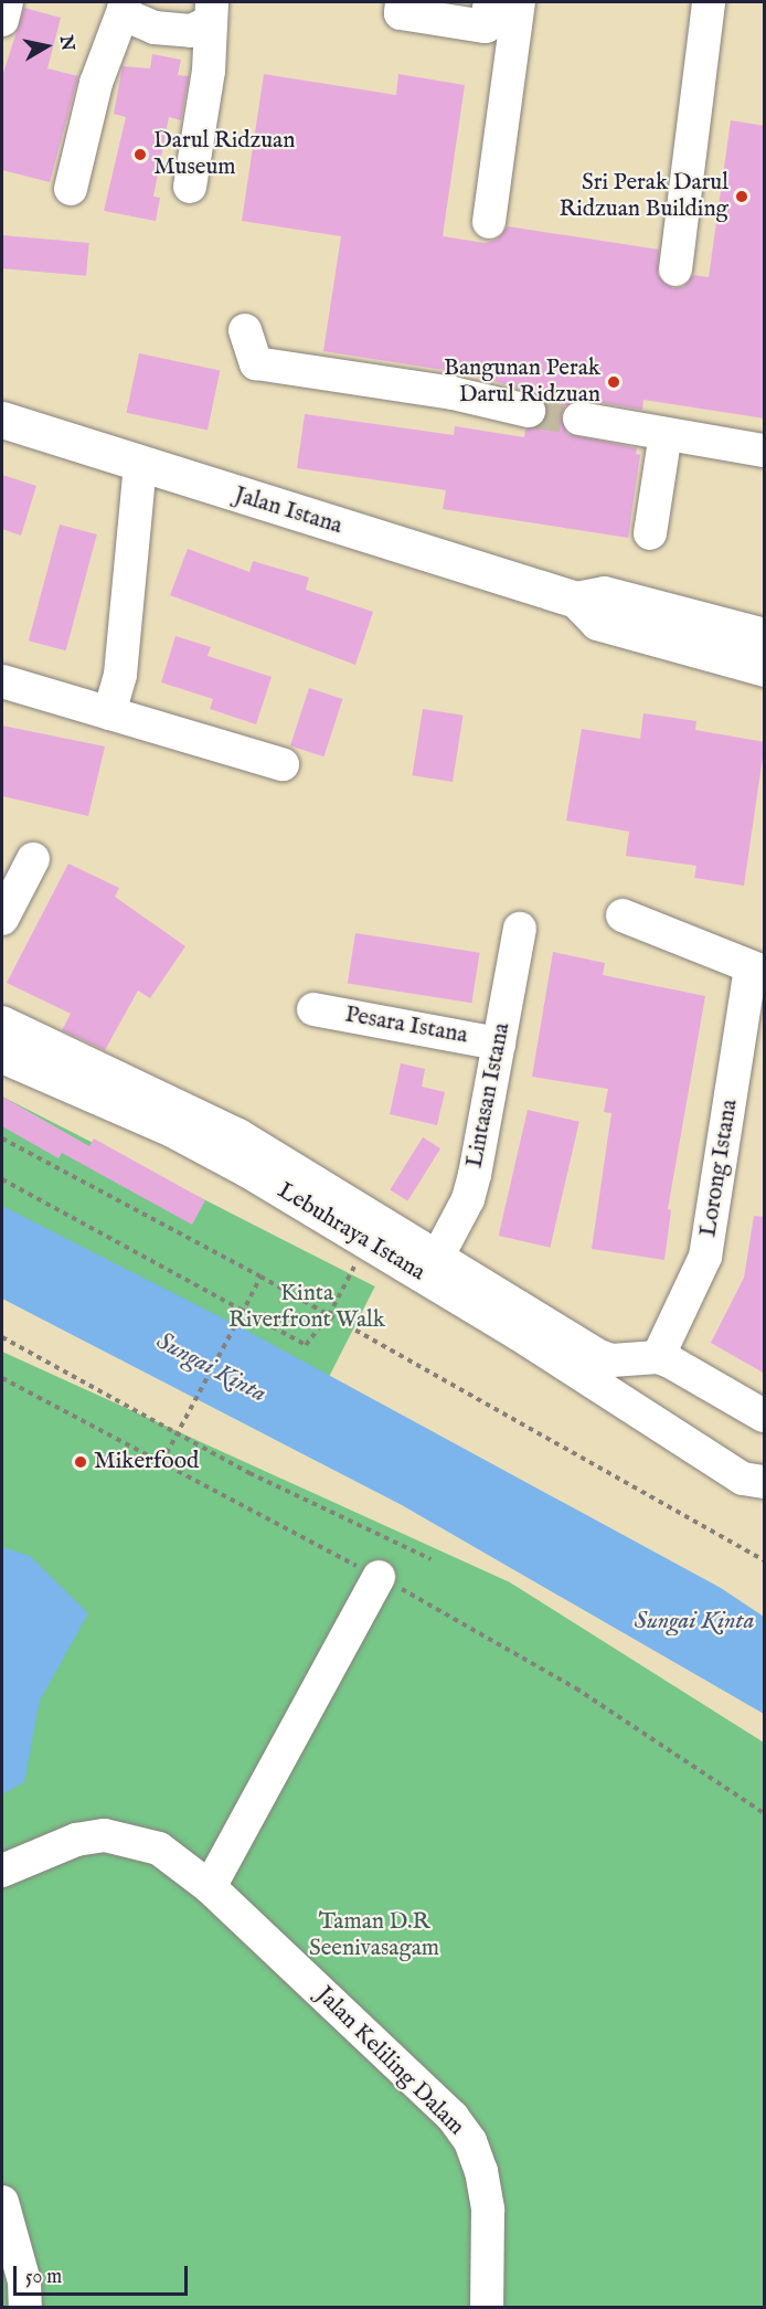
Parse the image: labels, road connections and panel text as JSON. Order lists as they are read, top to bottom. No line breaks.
{"streets":{"main road":["Jalan Istana"],"street":["Pesara Istana","Lintasan Istana","Lorong Istana","Lebuhraya Istana","Jalan Keliling Dalam"]},"crossings":[["Pesara Istana","Lintasan Istana"]],"water":["Sungai Kinta"],"parks":["Kinta Riverfront Walk","Taman D.R Seenivasagam"],"places":["Darul Ridzuan Museum","Sri Perak Darul Ridzuan Building","Bangunan Perak Darul Ridzuan","Mikerfood"],"scale_bar":"50 m","north":"right"}
